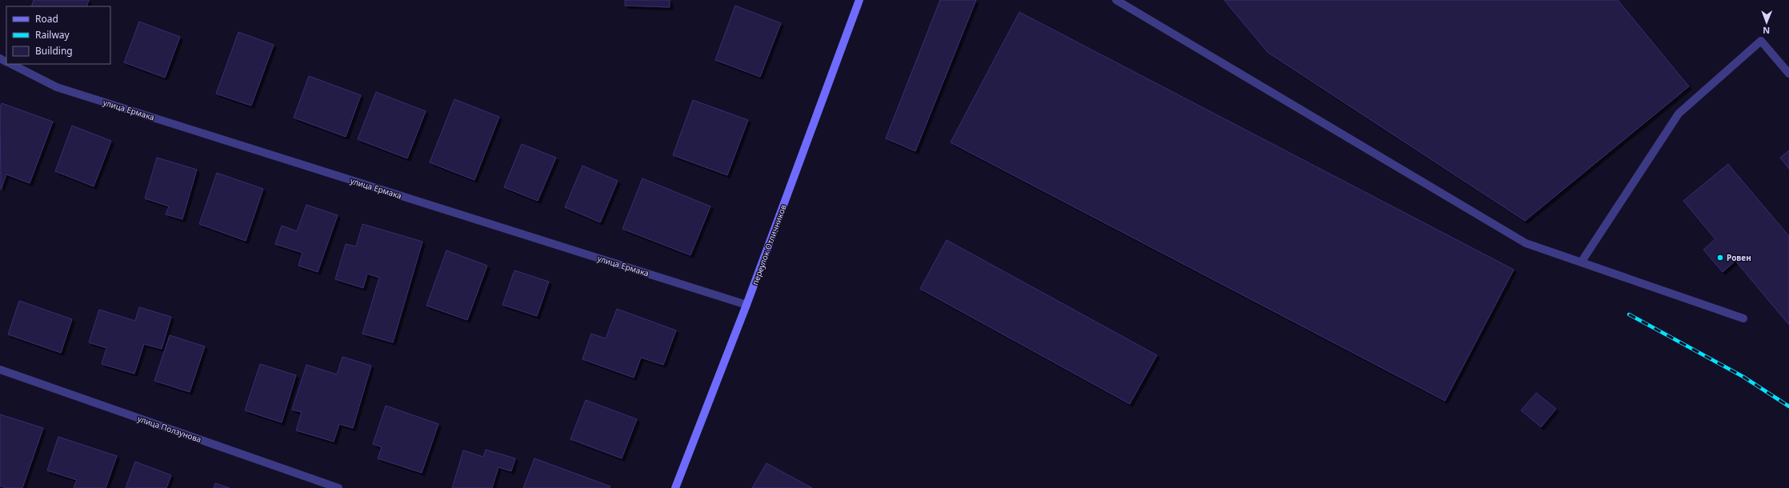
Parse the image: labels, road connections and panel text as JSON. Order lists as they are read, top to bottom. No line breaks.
{"streets":{"main road":["переулок Отличников"],"street":["улица Ермака","улица Ползунова"]},"crossings":[["улица Ермака","переулок Отличников"]],"places":["Ровен"],"legend":["Road","Railway","Building"],"north":"bottom"}
